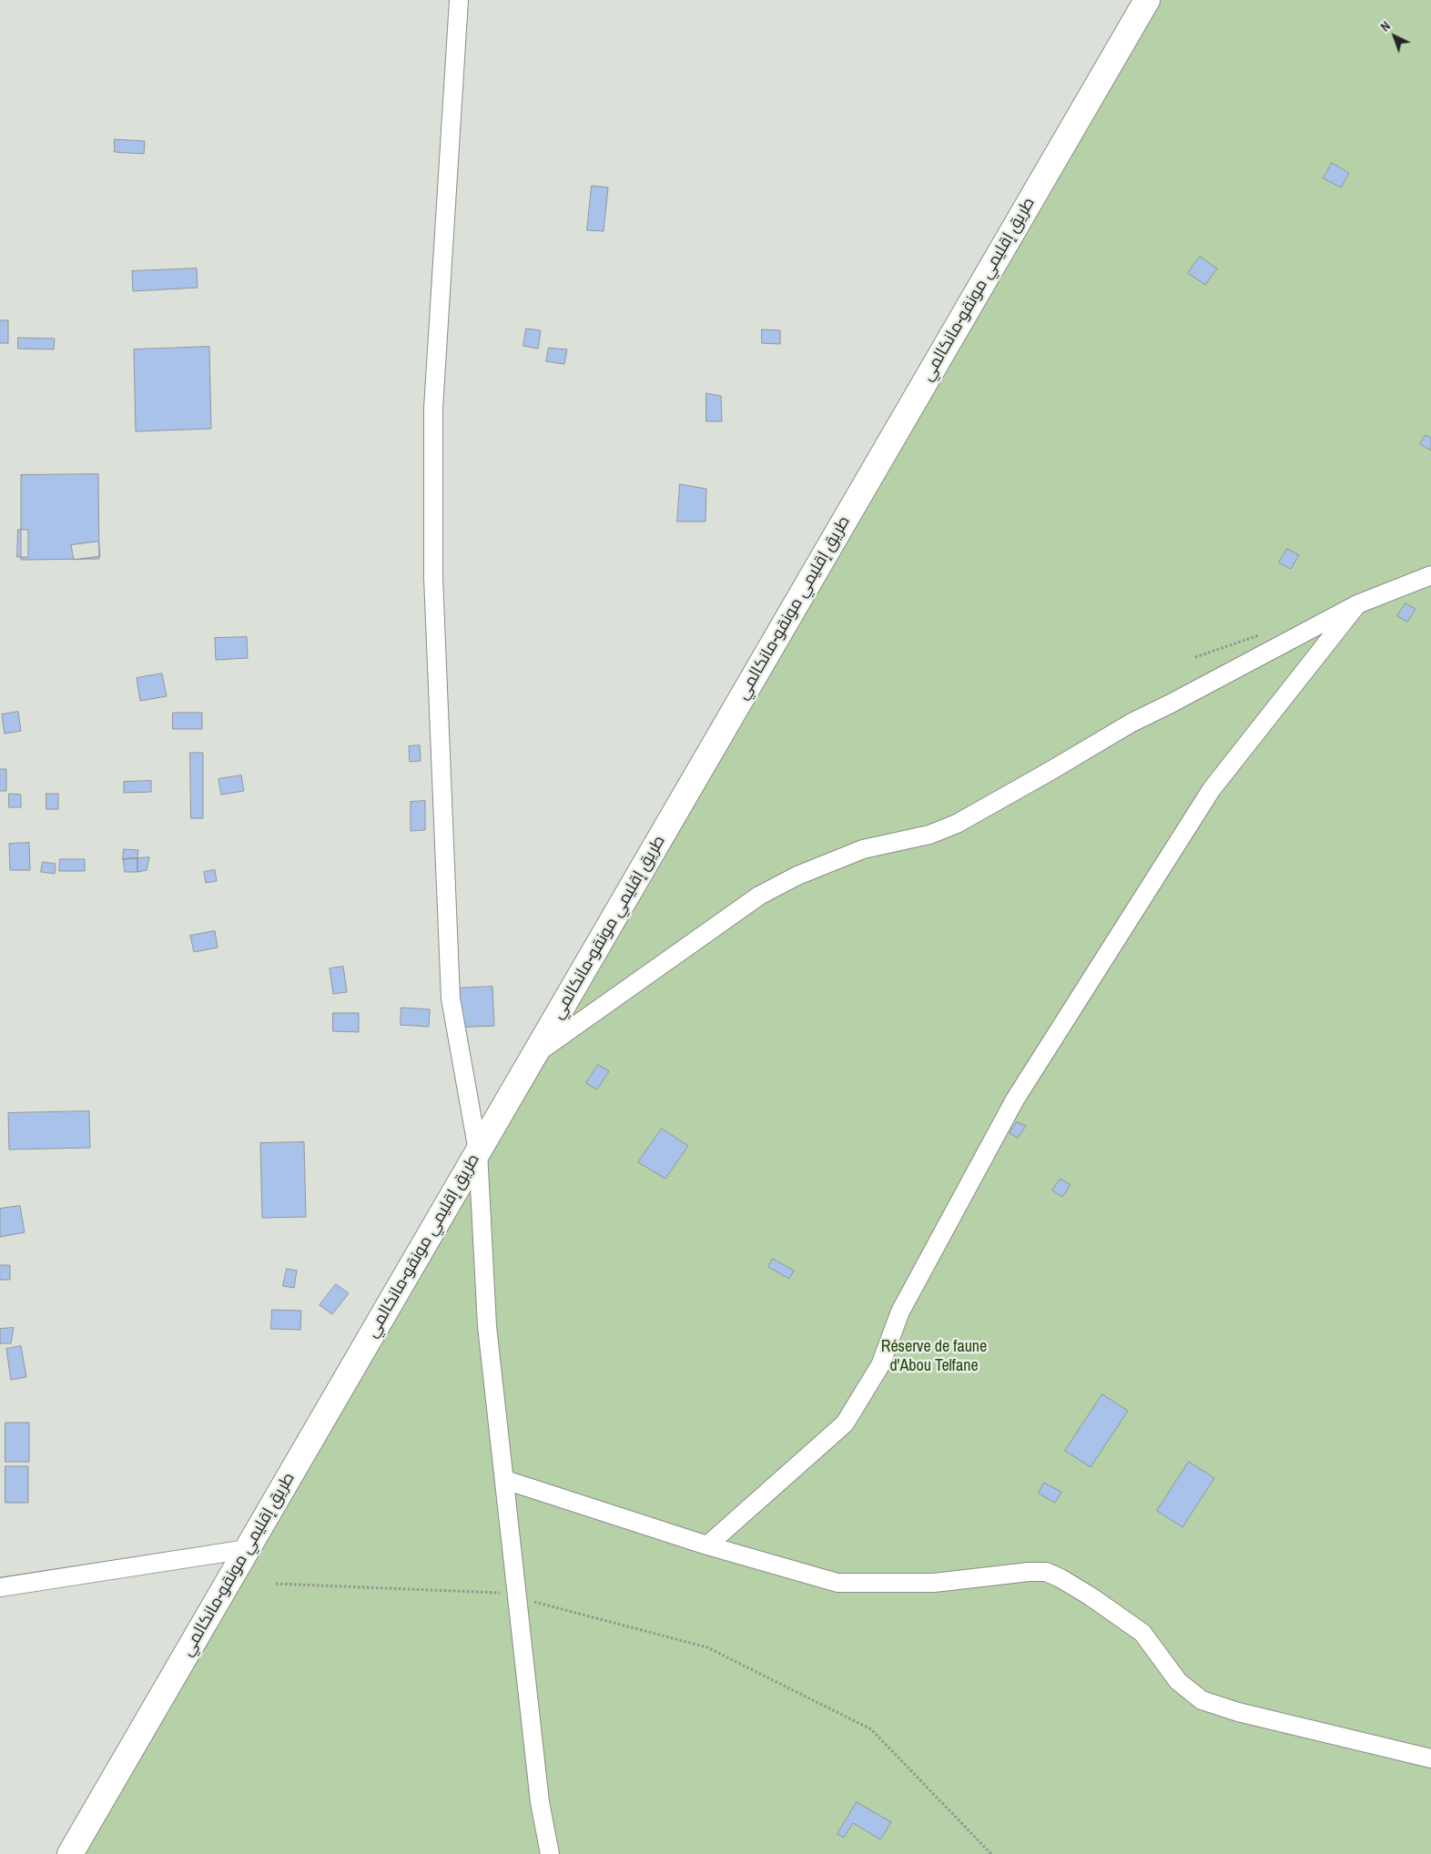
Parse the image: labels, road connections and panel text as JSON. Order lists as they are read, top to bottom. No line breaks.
{"streets":{"highway":["طريق إقليمي مونقو-مانكالمي"]},"parks":["Réserve de faune d'Abou Telfane"],"north":"top left"}
